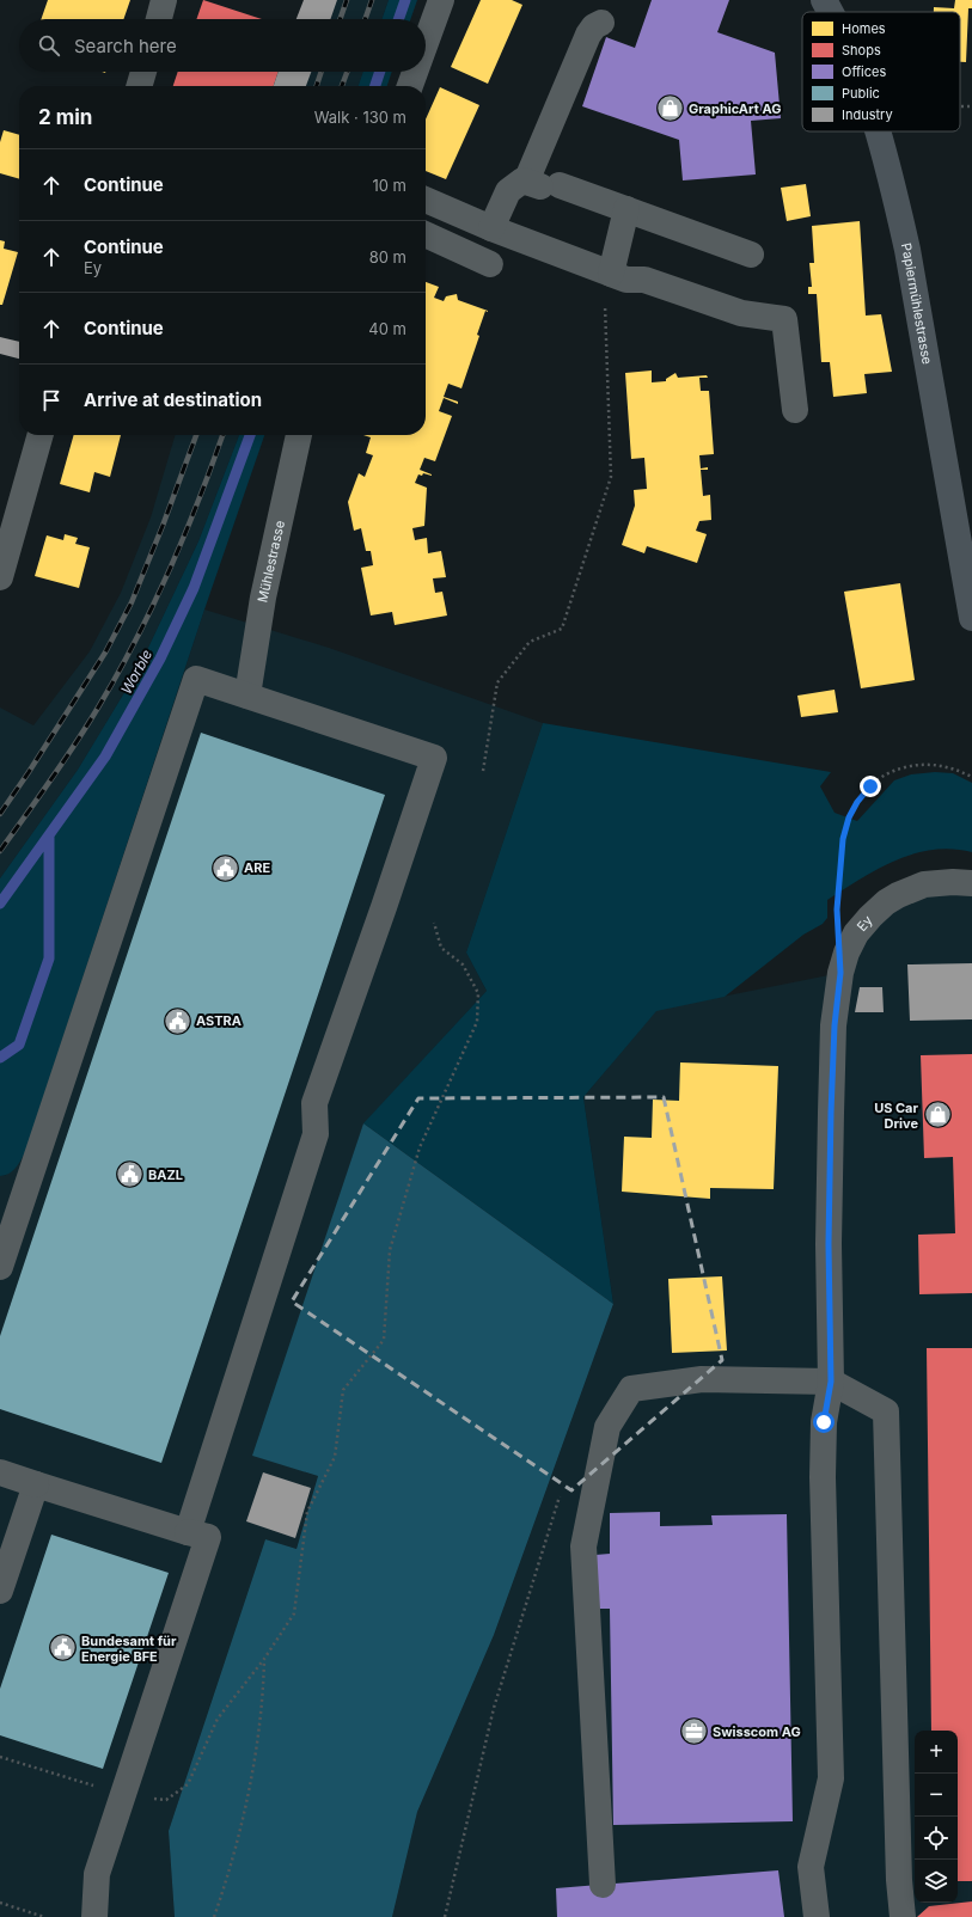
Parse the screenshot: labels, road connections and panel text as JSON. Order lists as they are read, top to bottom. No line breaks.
{"streets":{"main road":["Papiermühlestrasse"],"street":["Mühlestrasse","Ey"]},"water":["Worble"],"places":{"shop":["GraphicArt AG","US Car Drive"],"public building":["ARE","ASTRA","BAZL","Bundesamt für Energie BFE"],"office":["Swisscom AG"]},"legend":["Homes","Shops","Offices","Public","Industry"],"page":{"search":"Search here","heading":["2 min","Walk · 130 m"],"list":[["Continue","10 m"],["Continue","Ey","80 m"],["Continue","40 m"],"Arrive at destination"],"map_buttons":["+","−"]}}
